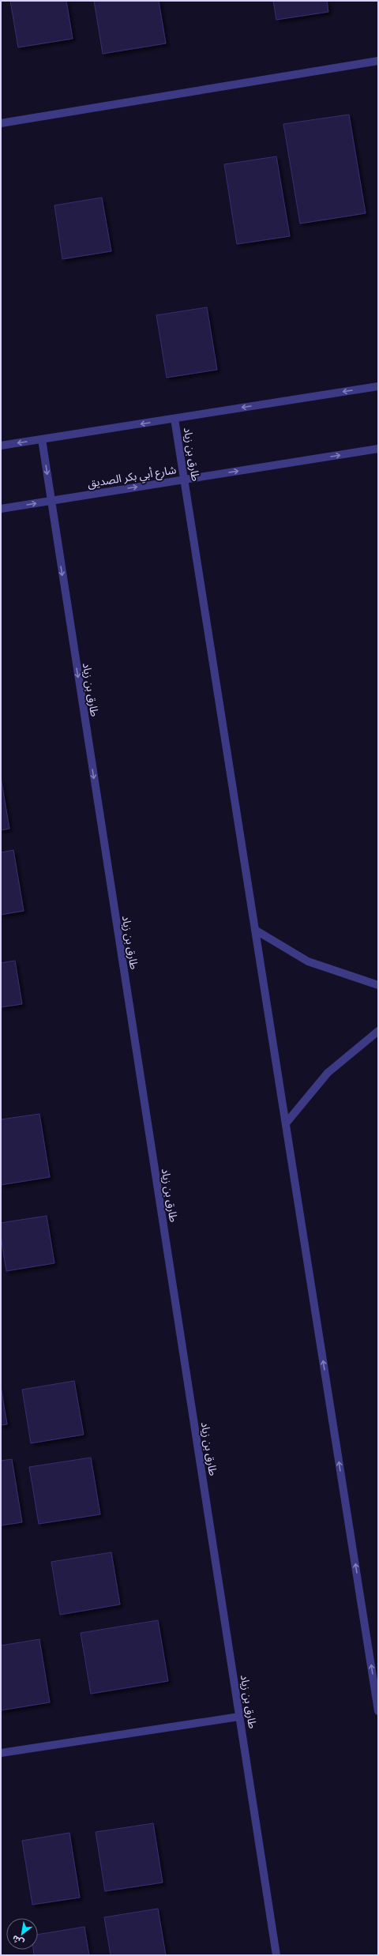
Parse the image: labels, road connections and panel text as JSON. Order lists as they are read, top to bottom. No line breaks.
{"streets":{"street":["طارق بن زياد","شارع أبي بكر الصديق"]},"crossings":[["طارق بن زياد","شارع أبي بكر الصديق"]],"north":"bottom left"}
